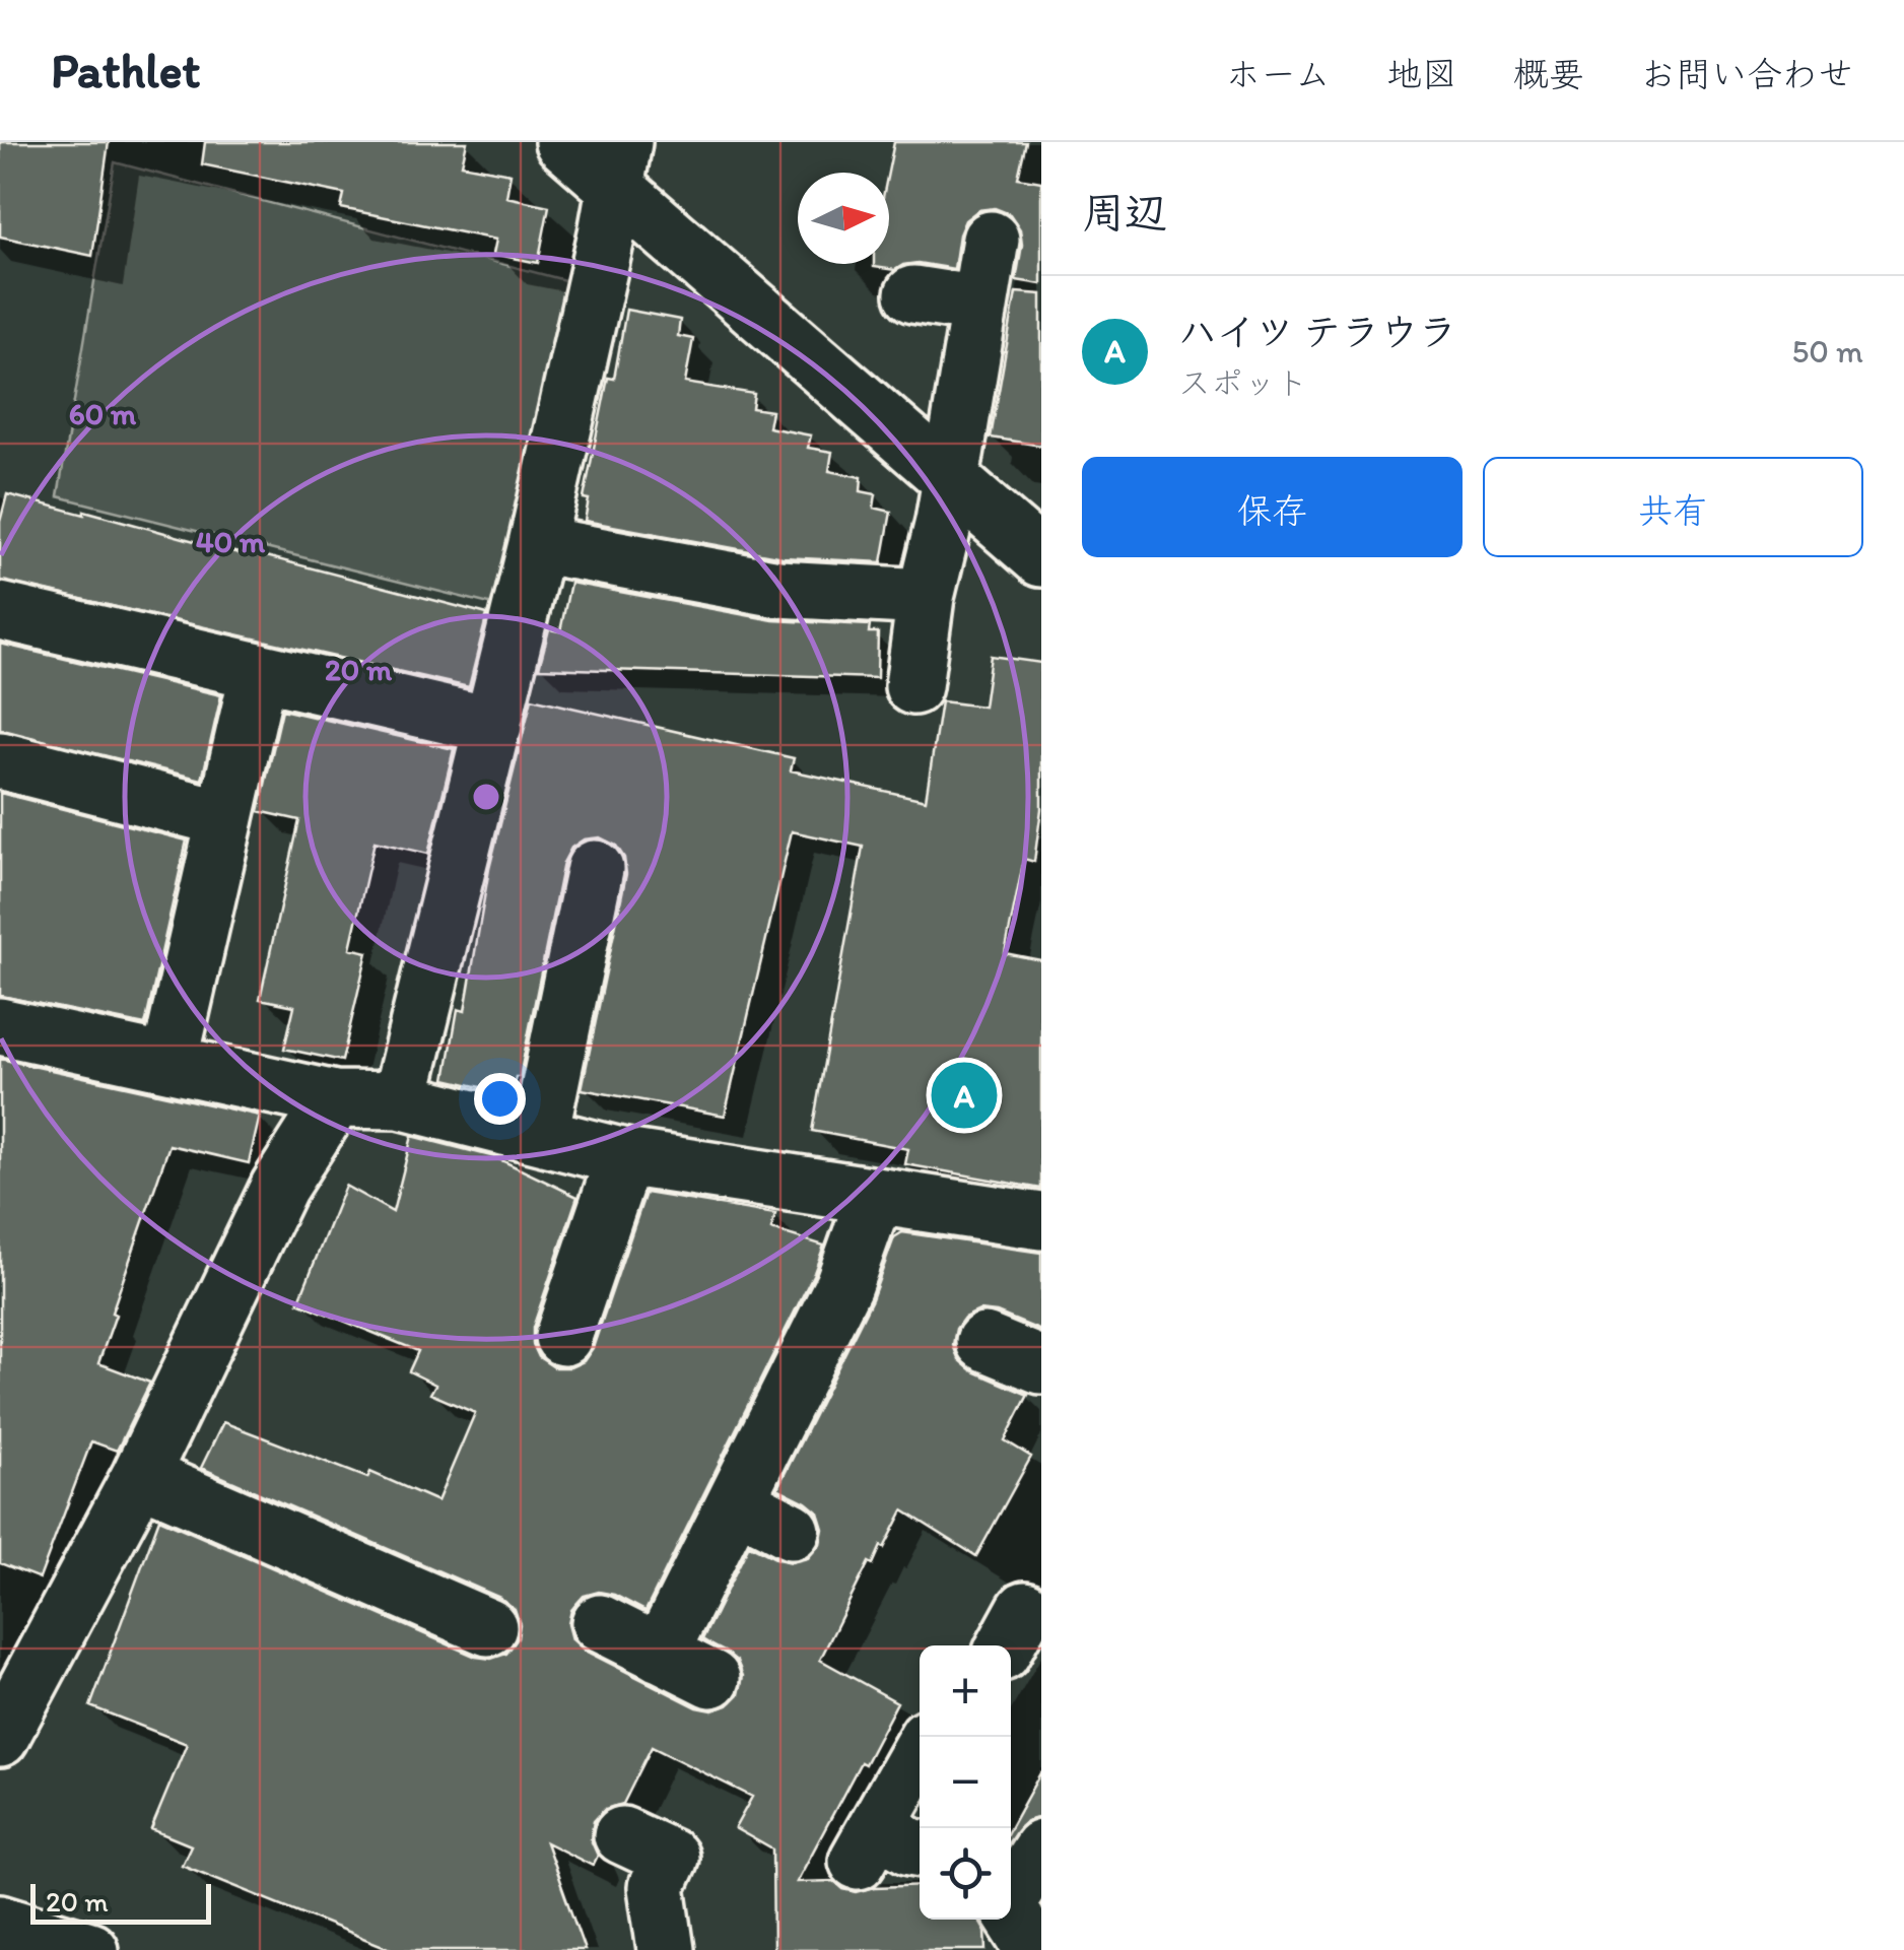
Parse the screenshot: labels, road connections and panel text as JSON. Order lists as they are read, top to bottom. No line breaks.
{"scale_bar":"20 m","north":"right","page":{"header":"Pathlet","nav":["ホーム","地図","概要","お問い合わせ"],"heading":"周辺","list":[{"mark":"A","name":"ハイツ テラウラ","note":"スポット","value":"50 m"}],"buttons":["保存","共有"],"pins":"A","map_buttons":["+","−"],"scale":"20 m"},"rings":["60 m","40 m","20 m"]}
